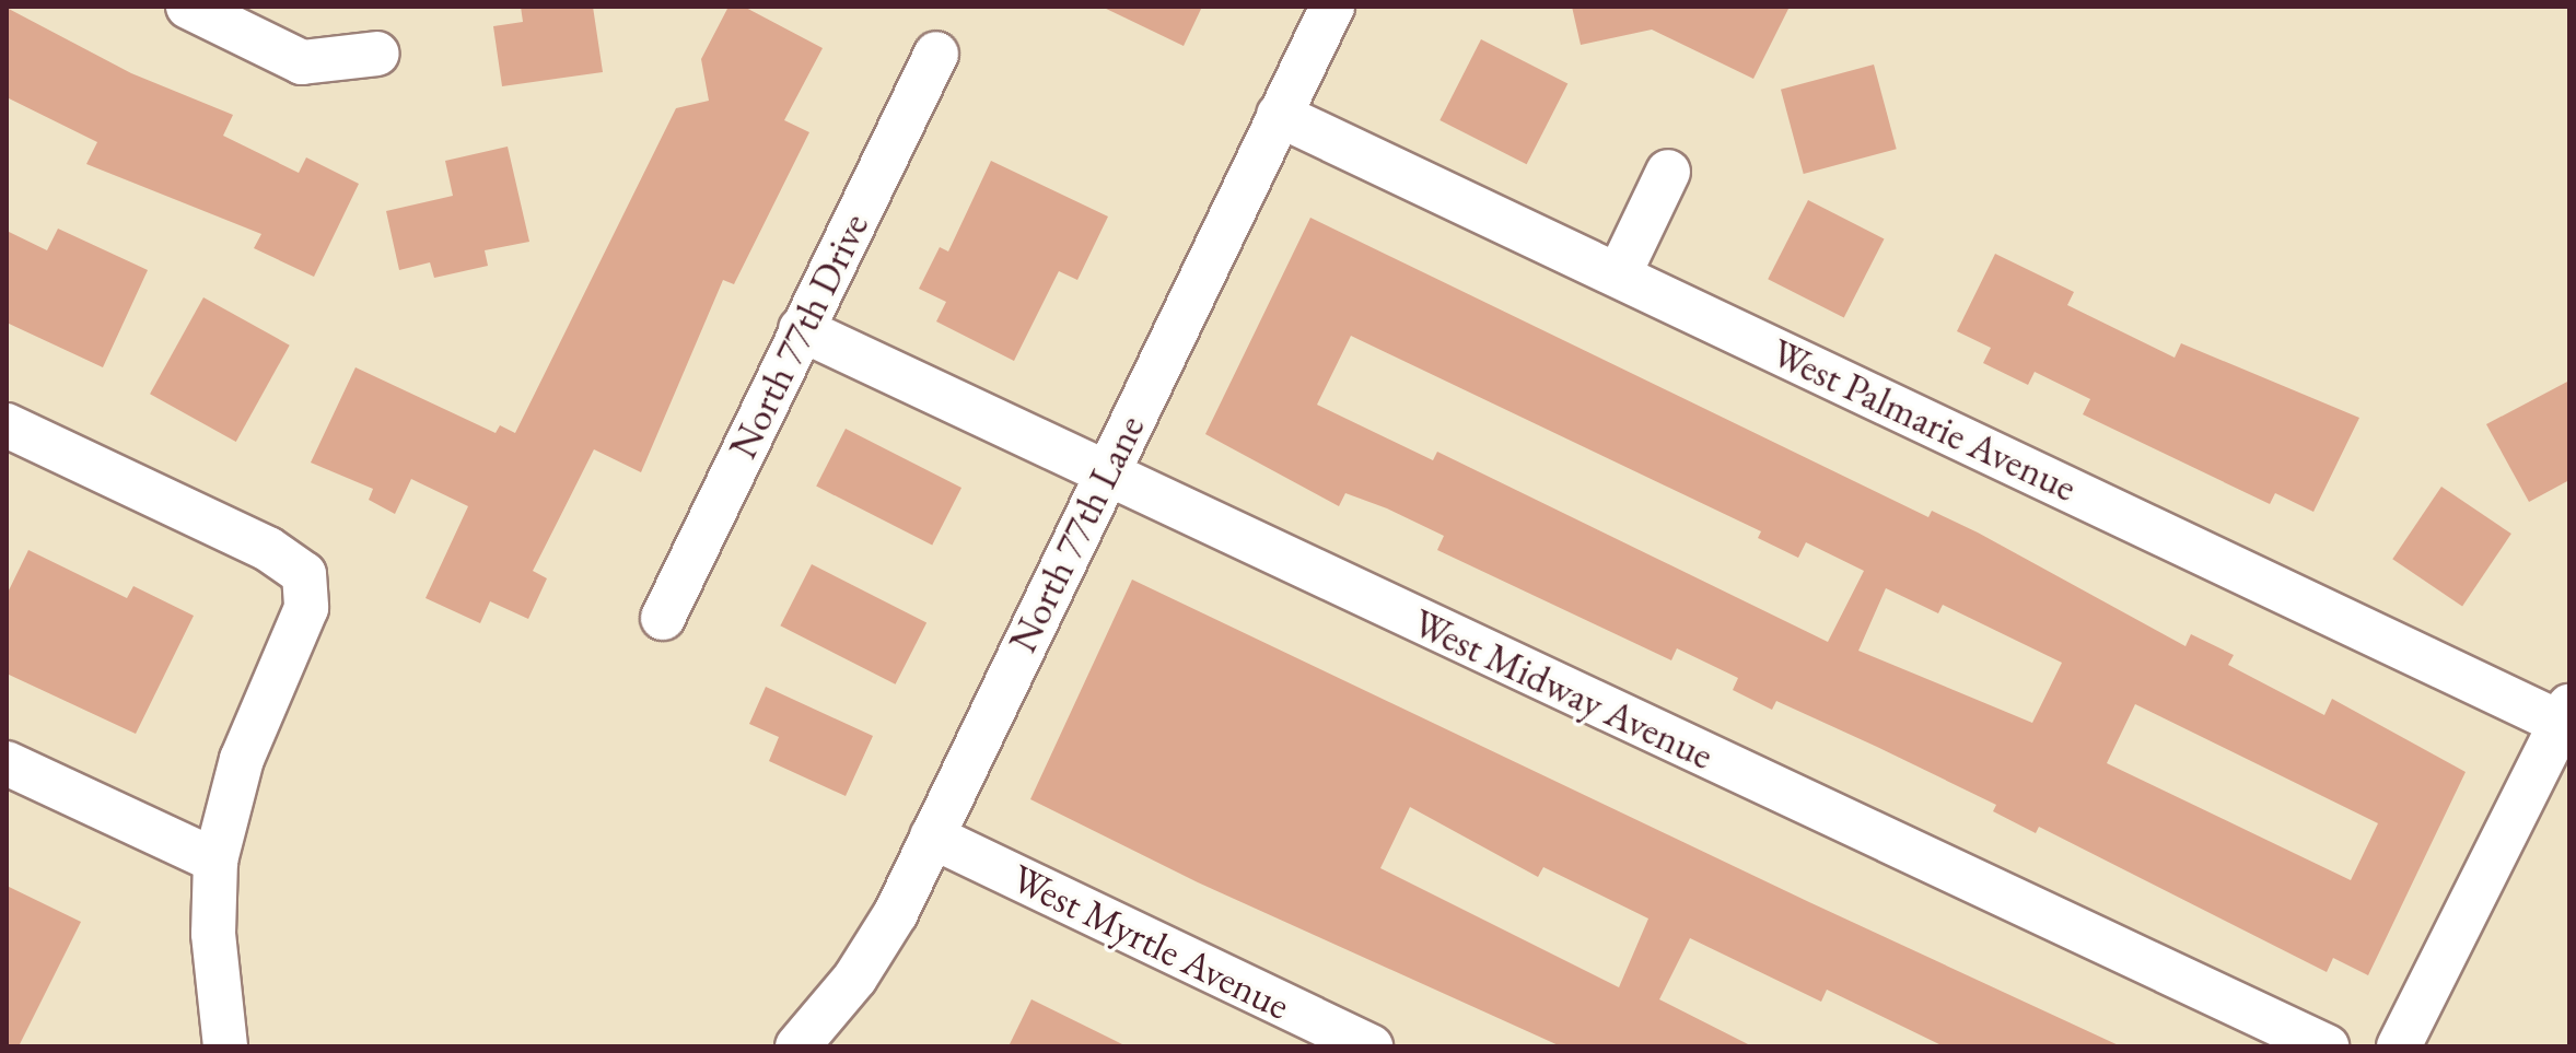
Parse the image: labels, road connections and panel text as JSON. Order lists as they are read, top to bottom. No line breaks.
{"streets":{"street":["North 77th Drive","West Palmarie Avenue","North 77th Lane","West Midway Avenue","West Myrtle Avenue"]},"crossings":[["North 77th Drive","West Midway Avenue"],["West Palmarie Avenue","North 77th Lane"],["North 77th Lane","West Midway Avenue"],["North 77th Lane","West Myrtle Avenue"]]}
